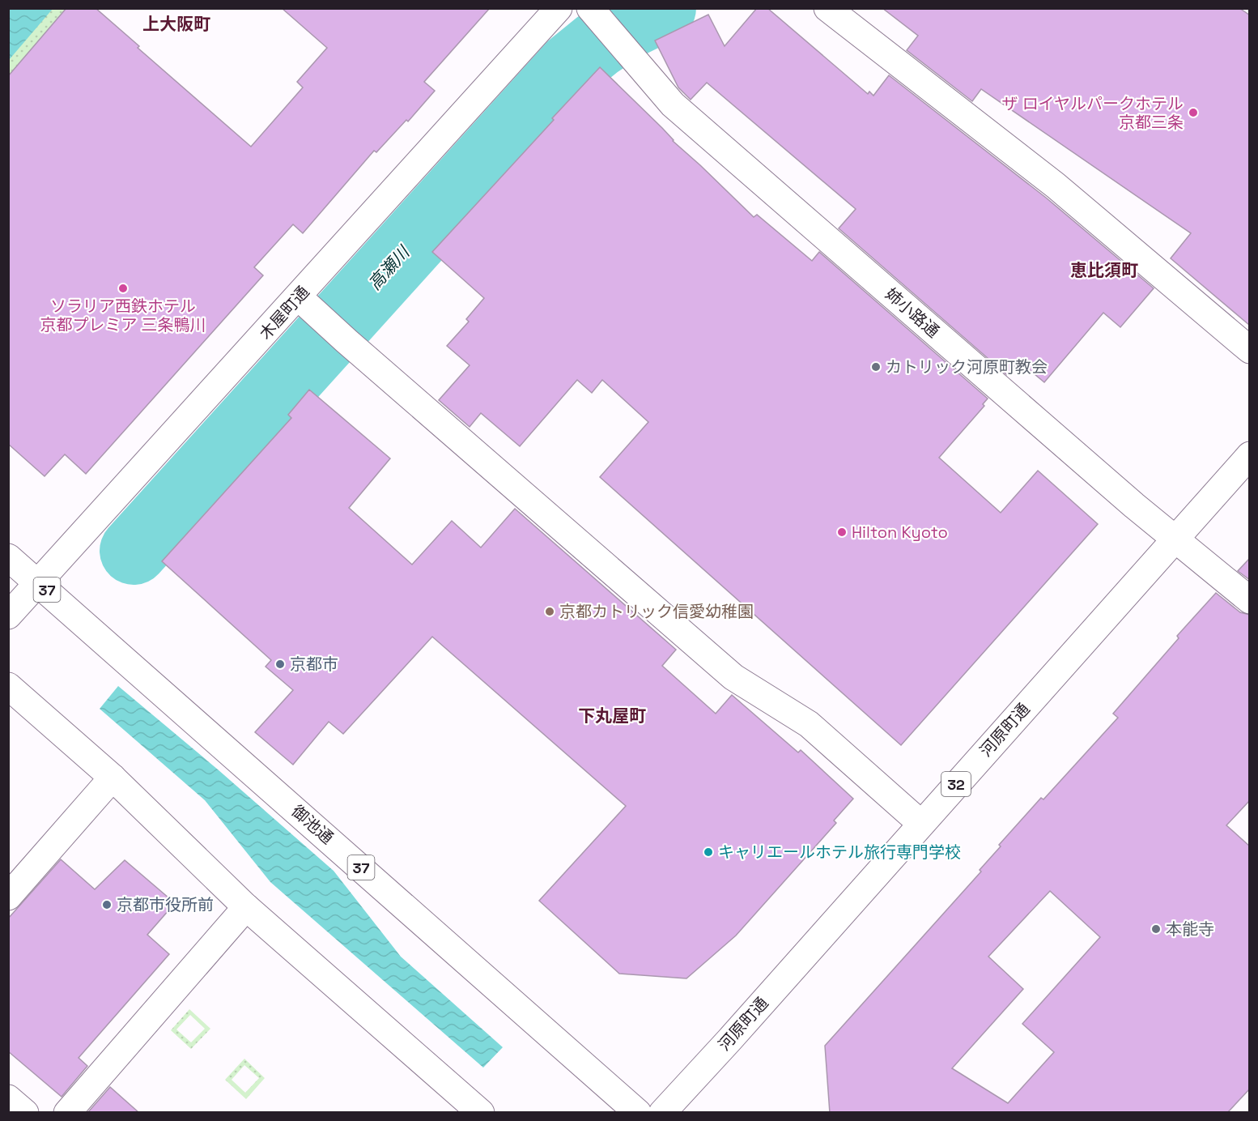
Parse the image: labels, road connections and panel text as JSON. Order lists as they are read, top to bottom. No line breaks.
{"streets":{"street":["木屋町通","姉小路通","37","河原町通","32","御池通"]},"crossings":[["木屋町通","御池通"],["姉小路通","河原町通"]],"districts":["上大阪町","恵比須町","下丸屋町"],"water":["高瀬川"],"places":["ザ ロイヤルパークホテル 京都三条","ソラリア西鉄ホテル 京都プレミア 三条鴨川","カトリック河原町教会","Hilton Kyoto","京都カトリック信愛幼稚園","京都市","キャリエールホテル旅行専門学校","京都市役所前","本能寺"]}
